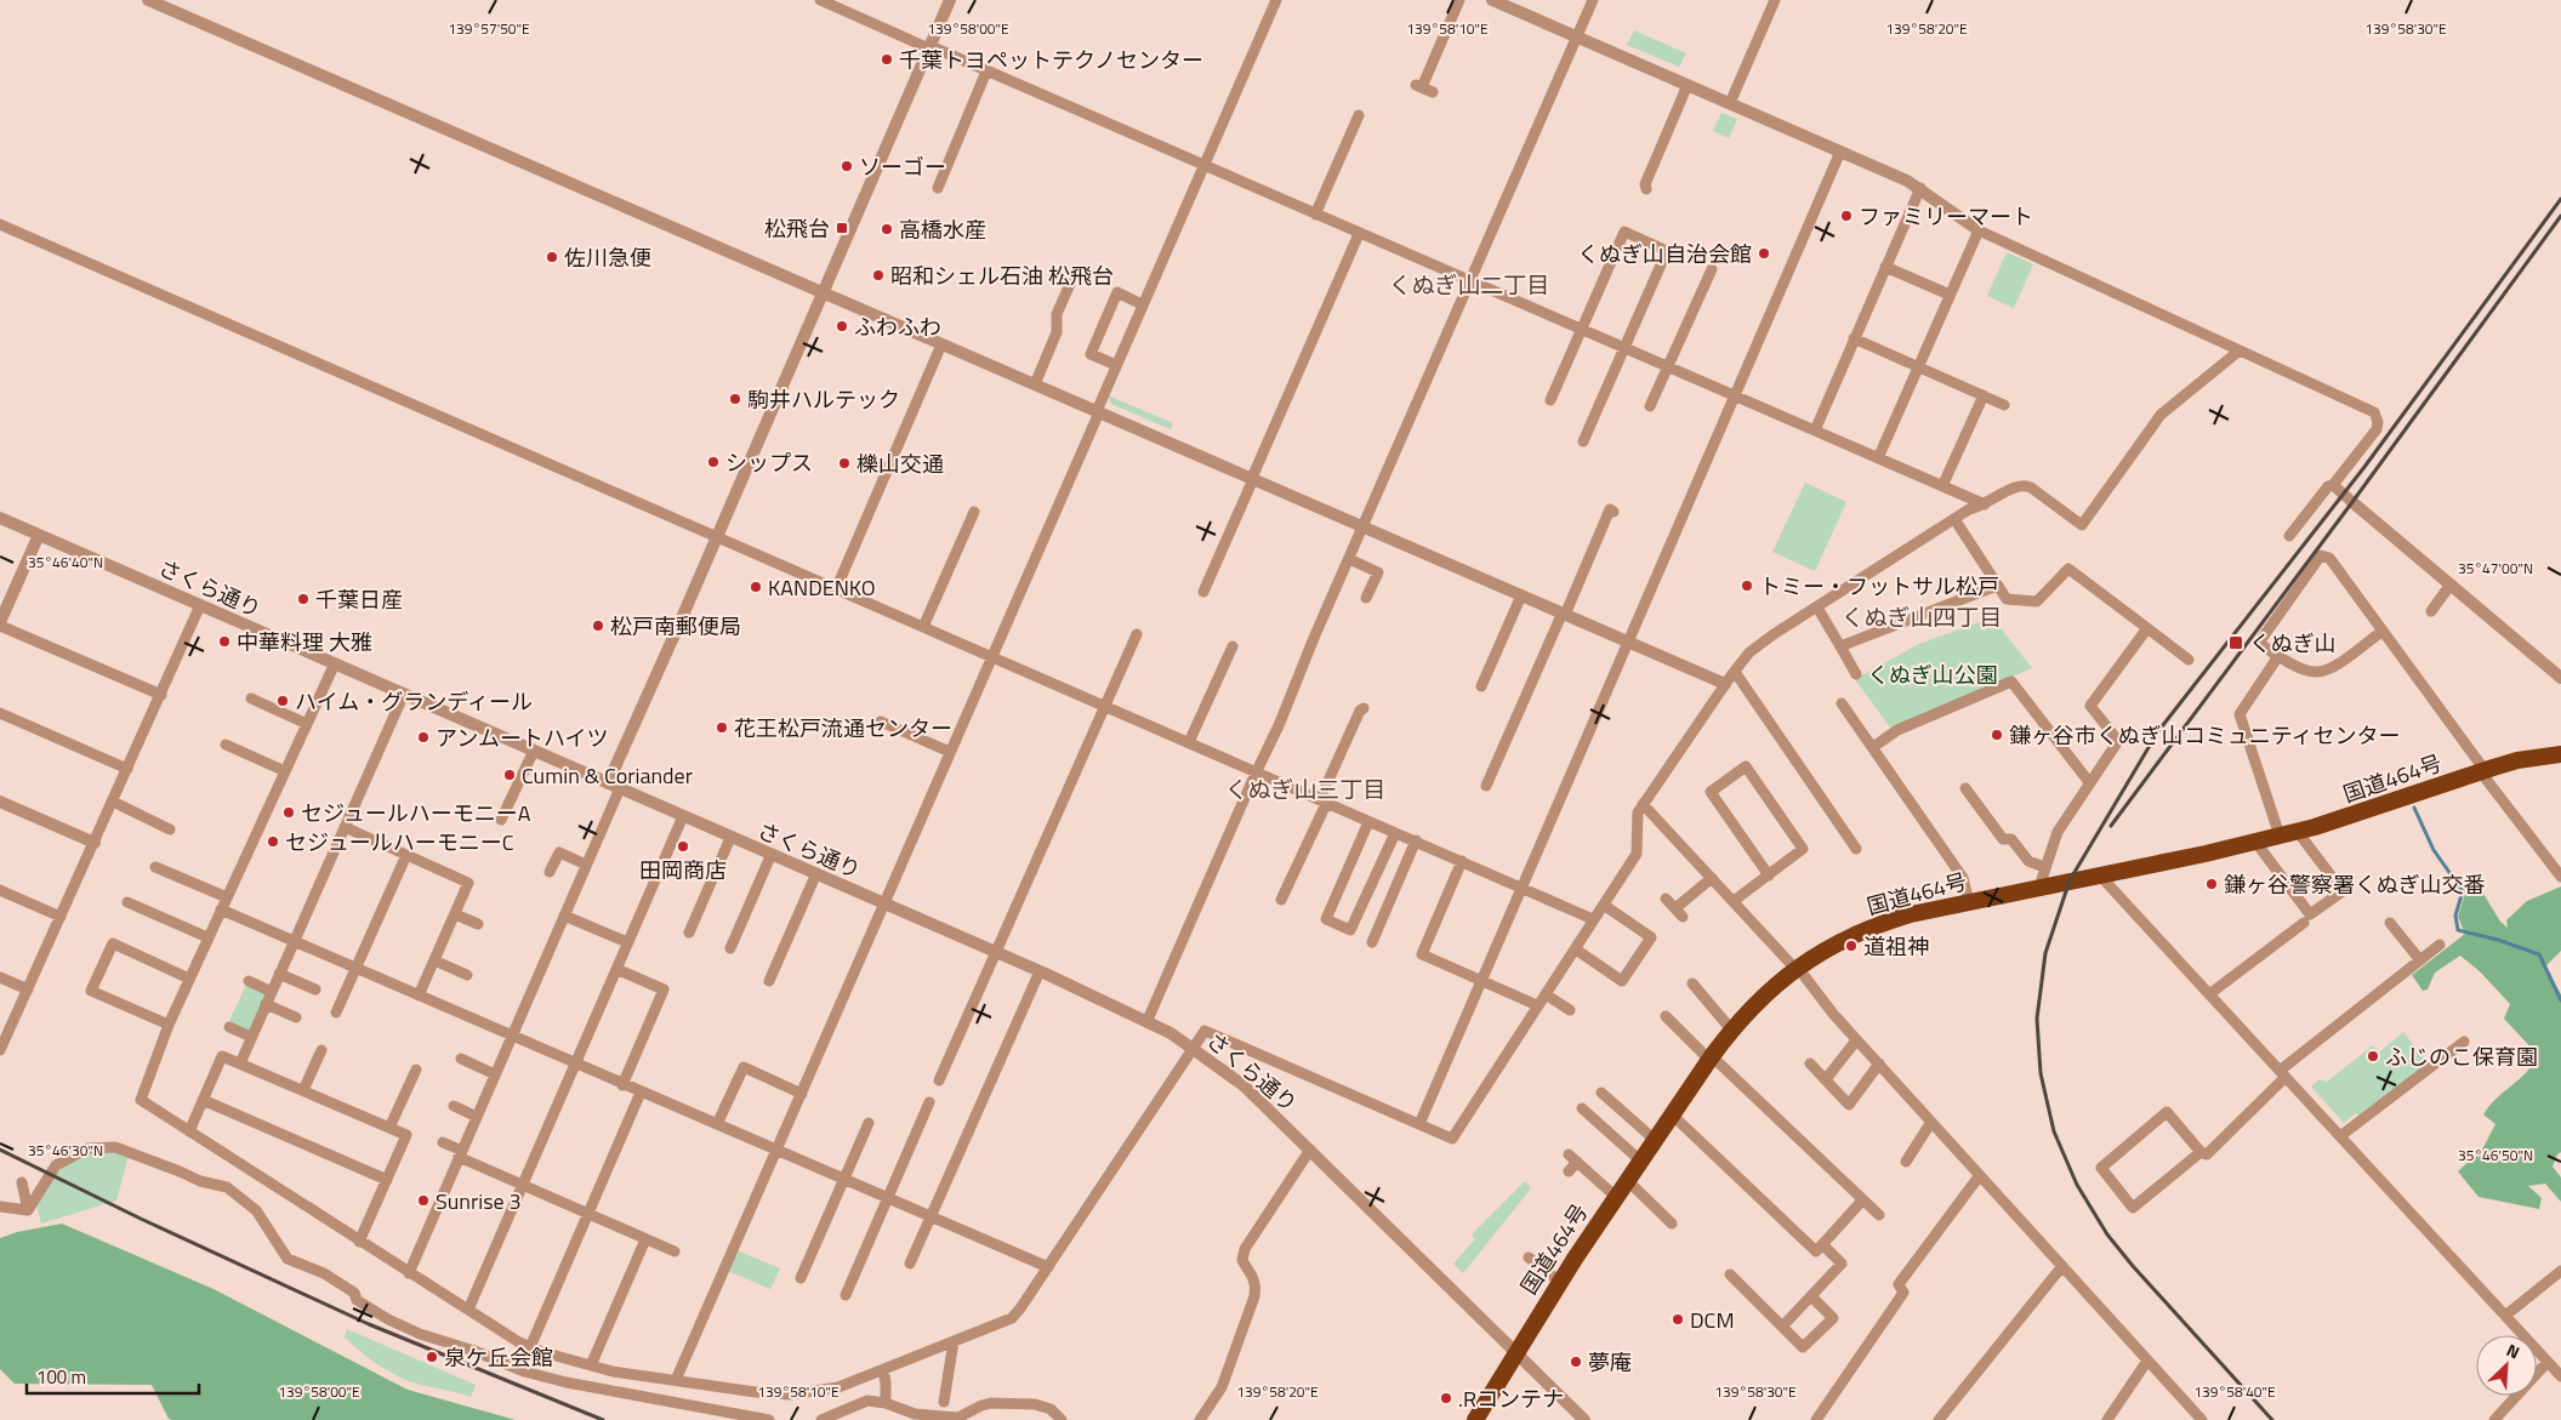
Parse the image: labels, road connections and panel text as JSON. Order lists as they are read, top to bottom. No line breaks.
{"streets":{"highway":["国道464号"],"street":["さくら通り"]},"crossings":[["さくら通り","国道464号"]],"districts":["くぬぎ山二丁目","くぬぎ山四丁目","くぬぎ山三丁目"],"parks":["くぬぎ山公園"],"places":{"other":["千葉トヨペットテクノセンター","ソーゴー","ファミリーマート","高橋水産","くぬぎ山自治会館","佐川急便","昭和シェル石油 松飛台","ふわふわ","駒井ハルテック","シップス","櫟山交通","トミー・フットサル松戸","KANDENKO","千葉日産","松戸南郵便局","中華料理 大雅","ハイム・グランディール","花王松戸流通センター","鎌ヶ谷市くぬぎ山コミュニティセンター","アンムートハイツ","Cumin & Coriander","セジュールハーモニーA","セジュールハーモニーC","田岡商店","鎌ヶ谷警察署くぬぎ山交番","道祖神","ふじのこ保育園","Sunrise 3","DCM","泉ケ丘会館","夢庵",".Rコンテナ"],"transit":["松飛台","くぬぎ山"]},"scale_bar":"100 m","north":"top right","coordinates":["139°57'50\"E","139°58'00\"E","139°58'10\"E","139°58'20\"E","139°58'30\"E","35°46'40\"N","35°47'00\"N","35°46'30\"N","35°46'50\"N","139°58'40\"E"]}
